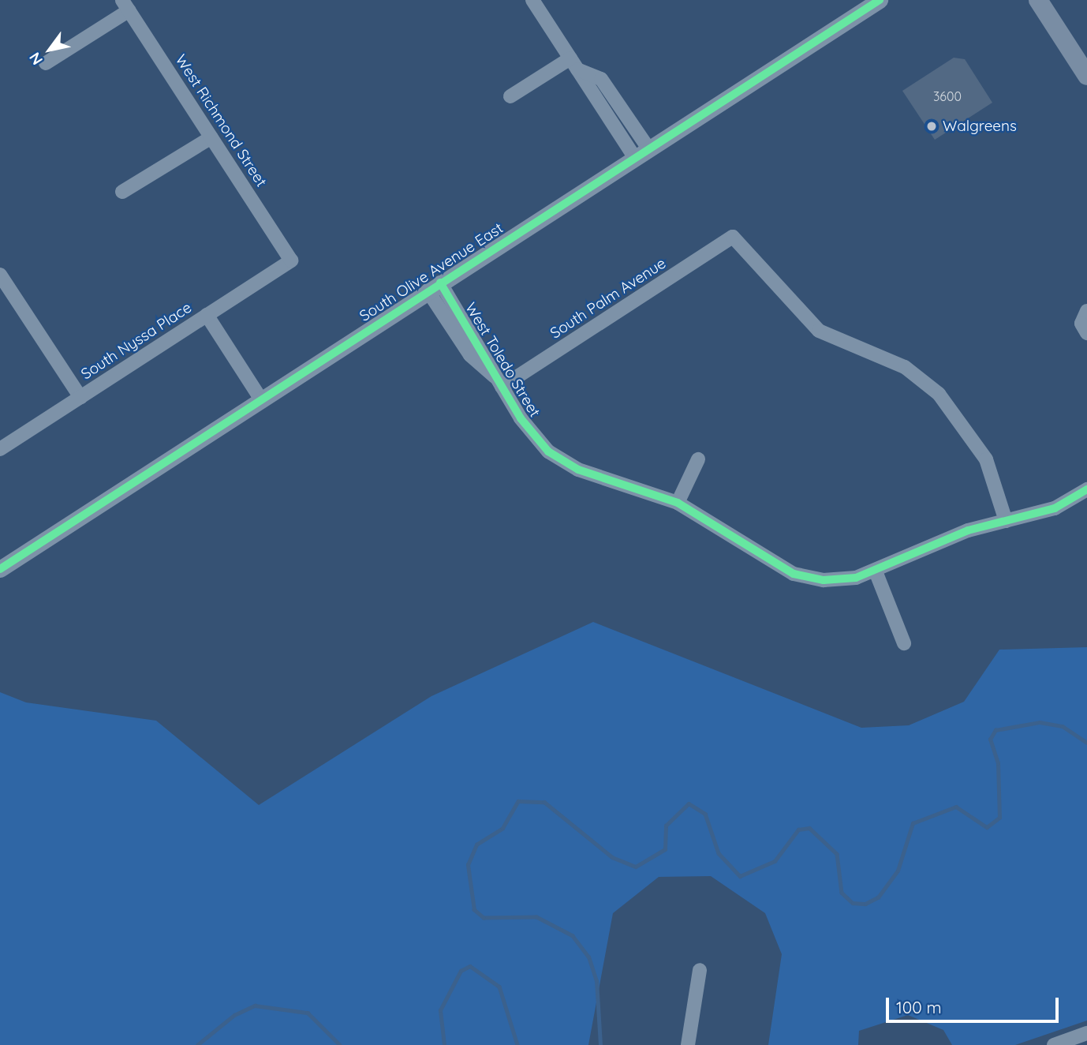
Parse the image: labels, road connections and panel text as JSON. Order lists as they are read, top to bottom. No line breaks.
{"streets":{"street":["West Richmond Street","South Olive Avenue East","South Palm Avenue","South Nyssa Place","West Toledo Street"]},"crossings":[["West Richmond Street","South Nyssa Place"],["South Olive Avenue East","West Toledo Street"],["South Palm Avenue","West Toledo Street"]],"places":["Walgreens"],"house_numbers":["3600"],"scale_bar":"100 m","north":"bottom left"}
